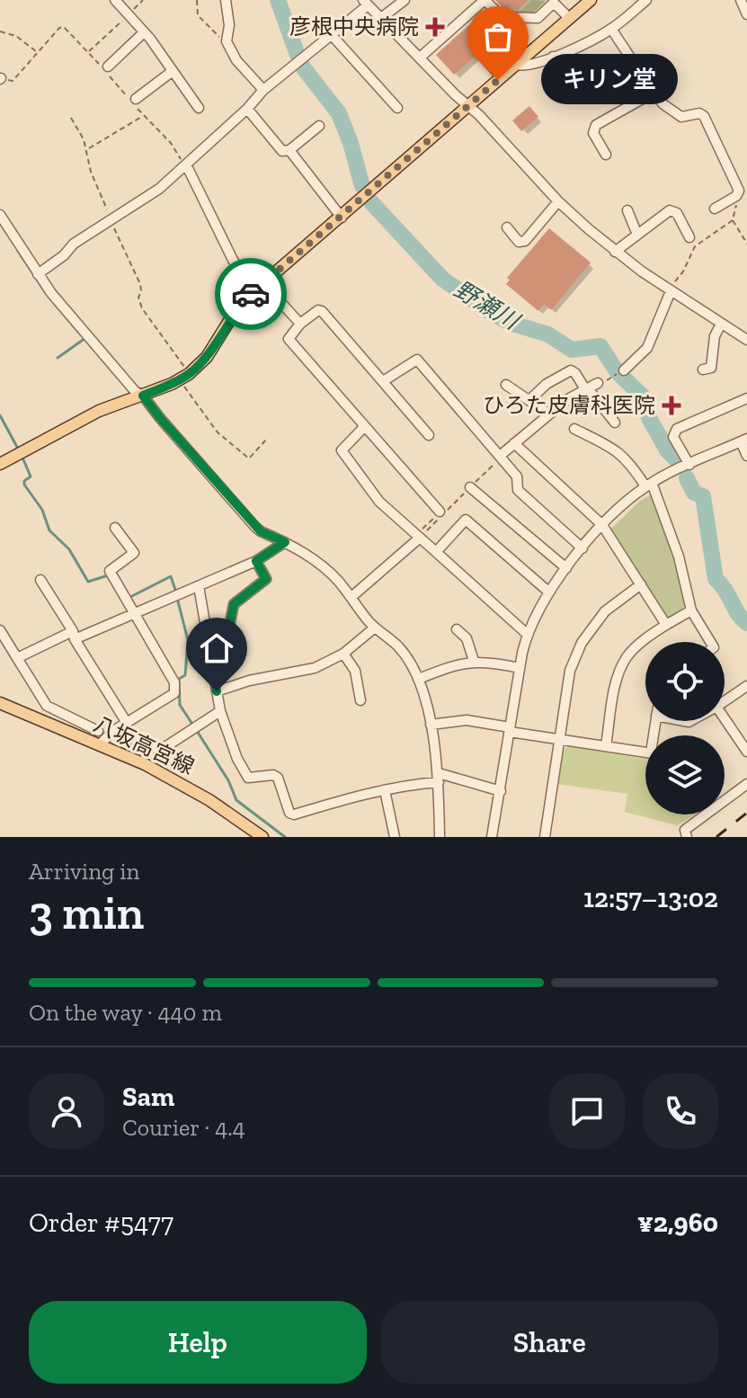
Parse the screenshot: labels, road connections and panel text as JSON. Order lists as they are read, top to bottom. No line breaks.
{"streets":{"main road":["八坂高宮線"]},"water":["野瀬川"],"places":{"health":["彦根中央病院","ひろた皮膚科医院"],"other":["キリン堂"]},"page":{"bubble":"キリン堂","heading":["3 min","Arriving in","12:57–13:02"],"panel":["Sam","Courier · 4.4","Order #5477","¥2,960"],"bar":"On the way · 440 m","buttons":["Help","Share"]}}
